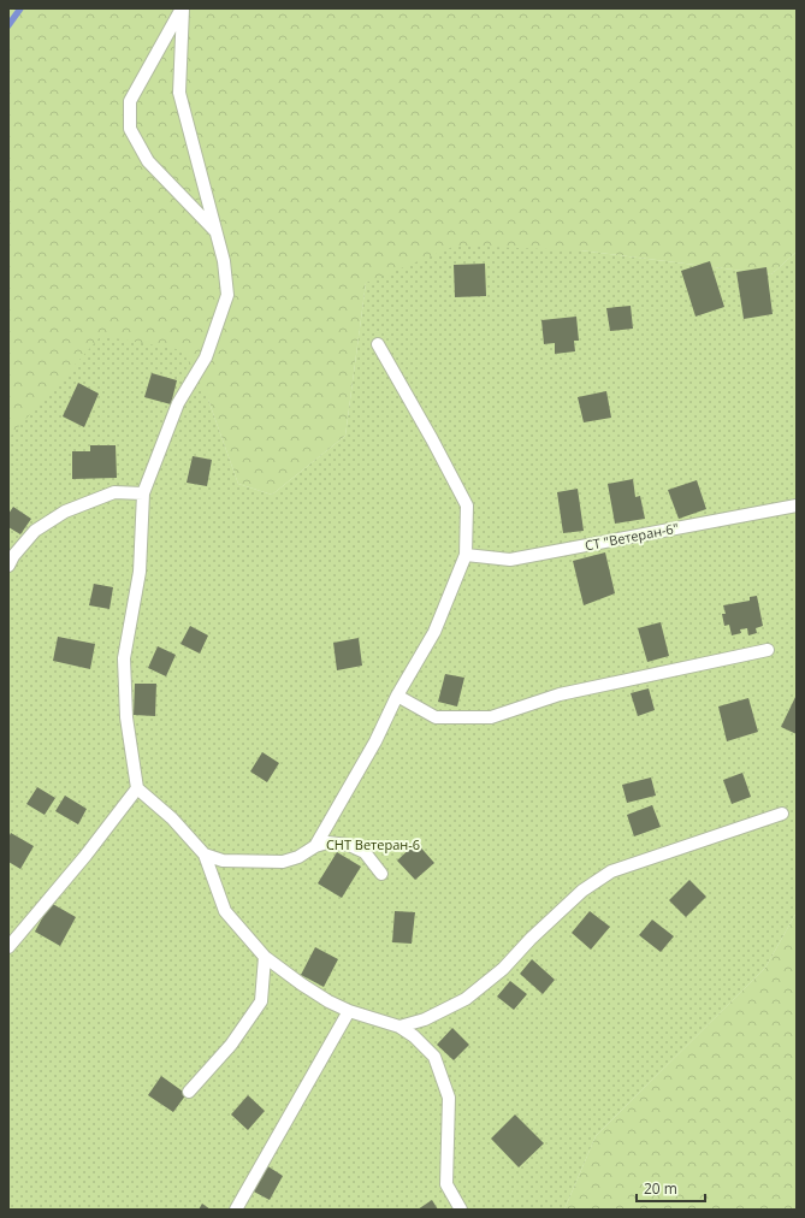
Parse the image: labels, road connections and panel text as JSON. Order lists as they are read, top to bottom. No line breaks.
{"streets":{"lane":["СТ \"Ветеран-6\""]},"parks":["СНТ Ветеран-6"],"scale_bar":"20 m"}
